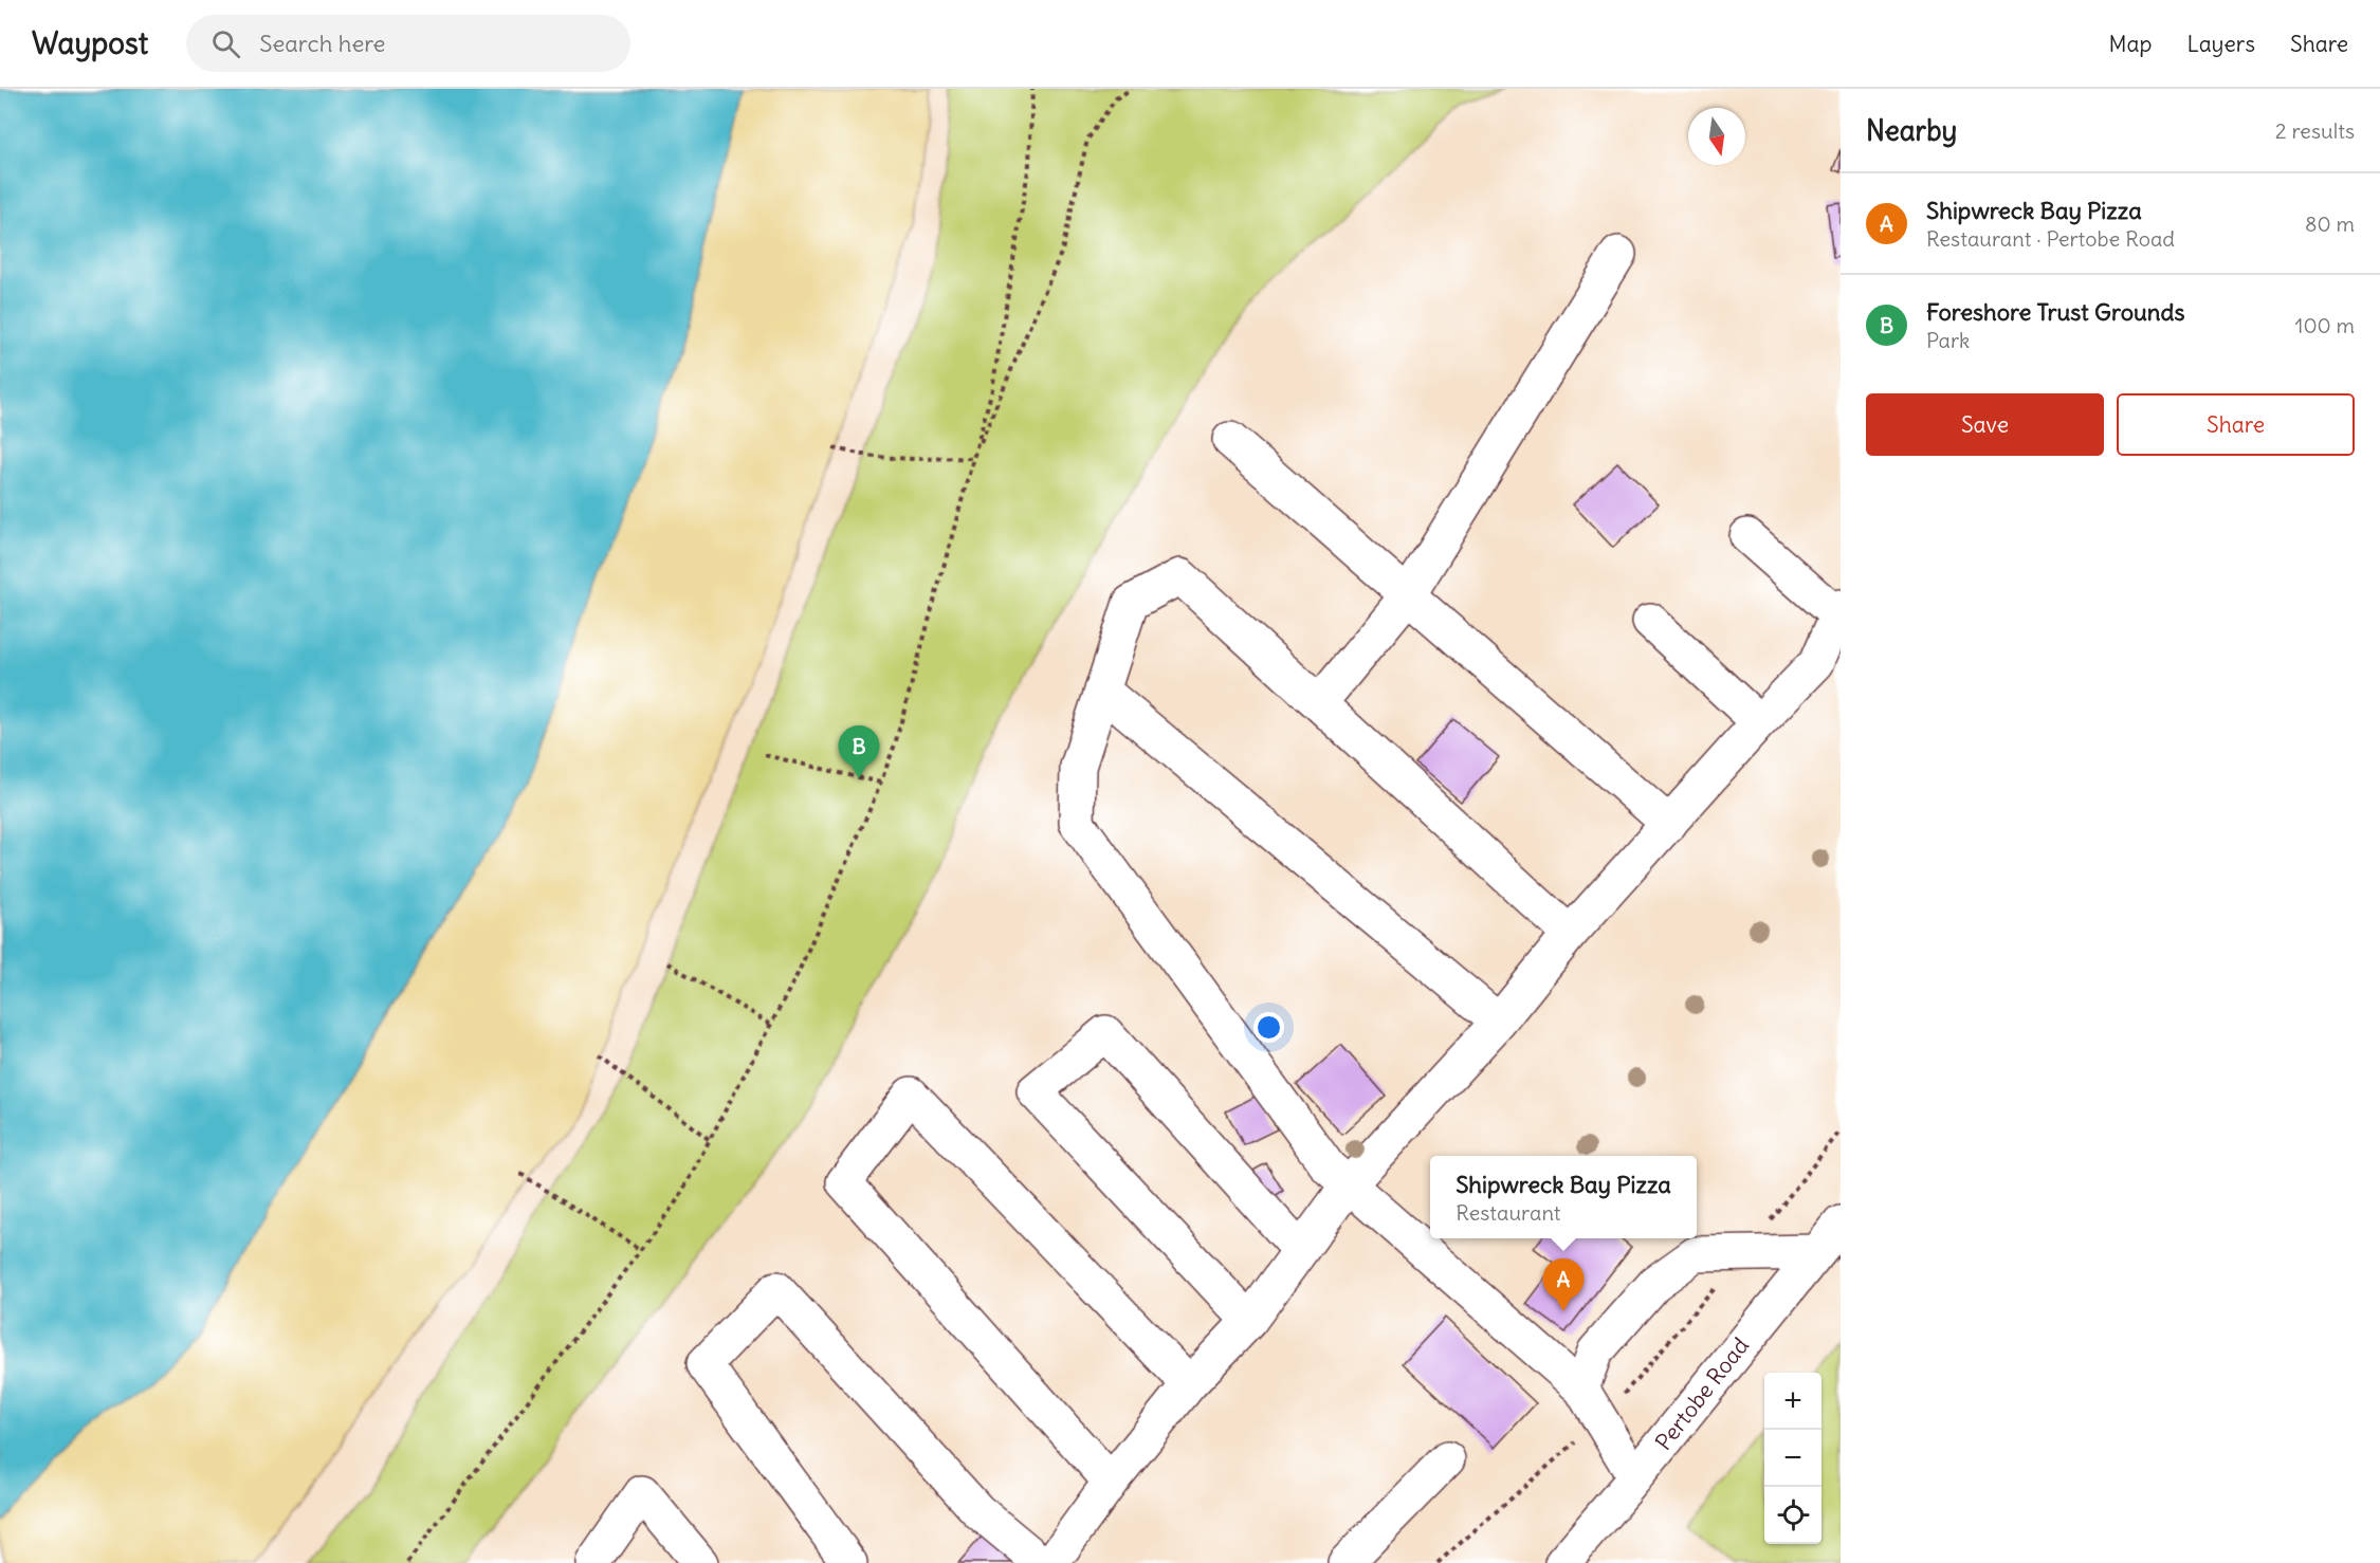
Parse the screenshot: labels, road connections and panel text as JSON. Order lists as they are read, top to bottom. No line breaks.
{"streets":{"street":["Pertobe Road"]},"north":"bottom","page":{"header":"Waypost","search":"Search here","nav":["Map","Layers","Share"],"heading":["Nearby","2 results"],"list":[{"mark":"A","name":"Shipwreck Bay Pizza","note":"Restaurant · Pertobe Road","value":"80 m"},{"mark":"B","name":"Foreshore Trust Grounds","note":"Park","value":"100 m"}],"buttons":["Save","Share"],"pins":["B","A"],"popup":["Shipwreck Bay Pizza","Restaurant"],"map_buttons":["+","−"]}}
